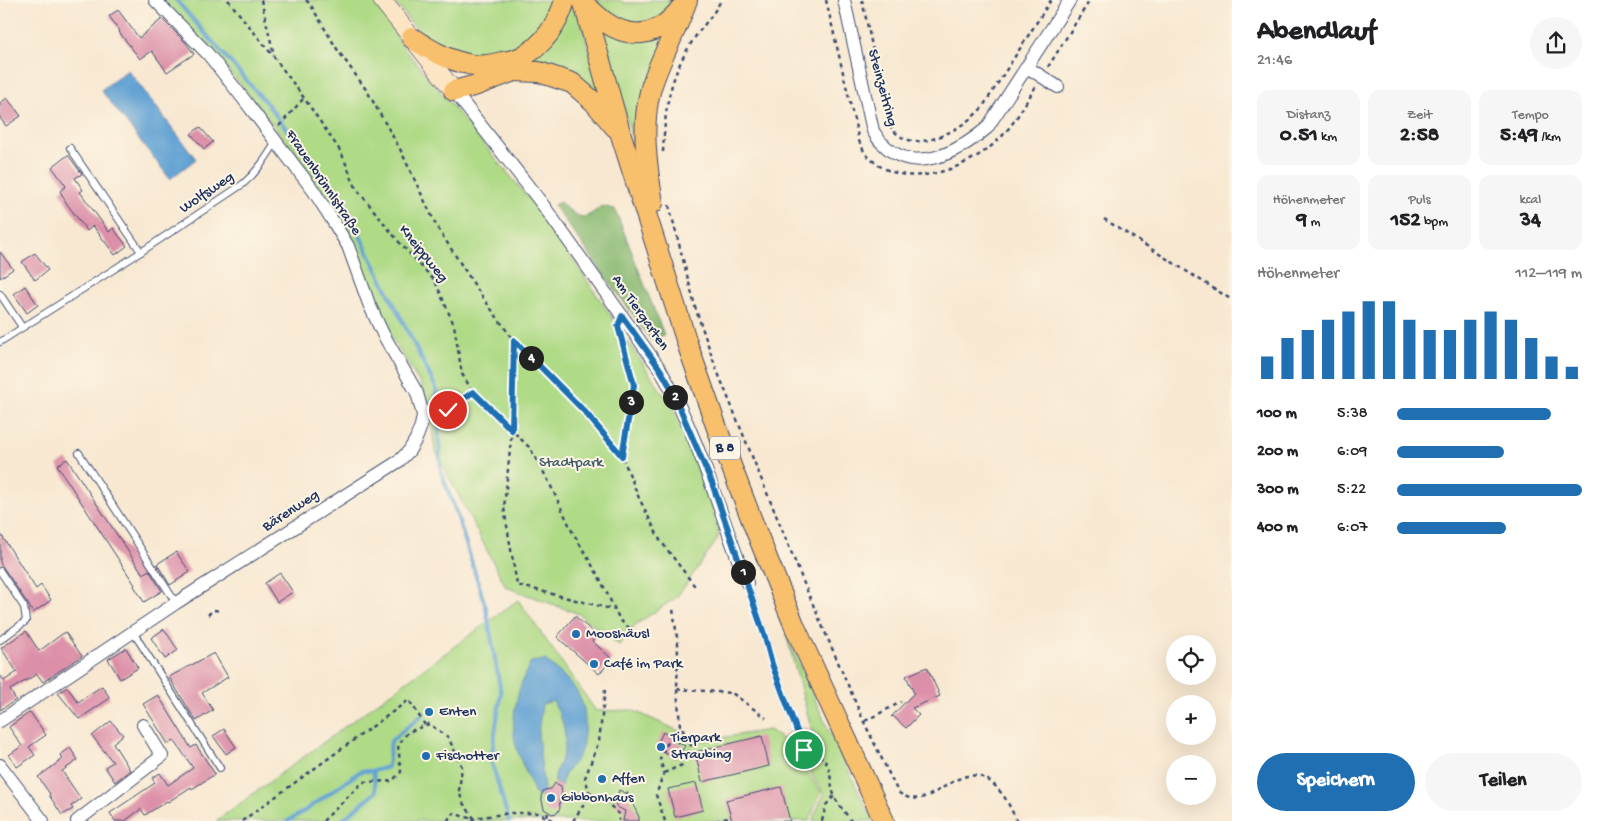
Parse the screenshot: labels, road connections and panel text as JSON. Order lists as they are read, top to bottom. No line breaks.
{"streets":{"main road":["B 8"],"street":["Steinzeitring","Frauenbrünnlstraße","Am Tiergarten","Bärenweg"],"lane":["Wolfsweg"],"path":["Kneippweg"]},"crossings":[["Frauenbrünnlstraße","Wolfsweg"],["Frauenbrünnlstraße","Bärenweg"]],"parks":["Stadtpark"],"places":["Mooshäusl","Café im Park","Enten","Tierpark Straubing","Fischotter","Affen","Gibbonhaus"],"page":{"heading":["Abendlauf","21:46"],"stats":[["Distanz","0.51 km"],["Zeit","2:58"],["Tempo","5:49 /km"],["Höhenmeter","9 m"],["Puls","152 bpm"],["kcal","34"]],"chart":["Höhenmeter","112–119 m"],"pins":["4","2","3","1"],"list":[{"name":"100 m","note":"5:38"},{"name":"200 m","note":"6:09"},{"name":"300 m","note":"5:22"},{"name":"400 m","note":"6:07"}],"map_buttons":["+","−"],"buttons":["Speichern","Teilen"]}}
